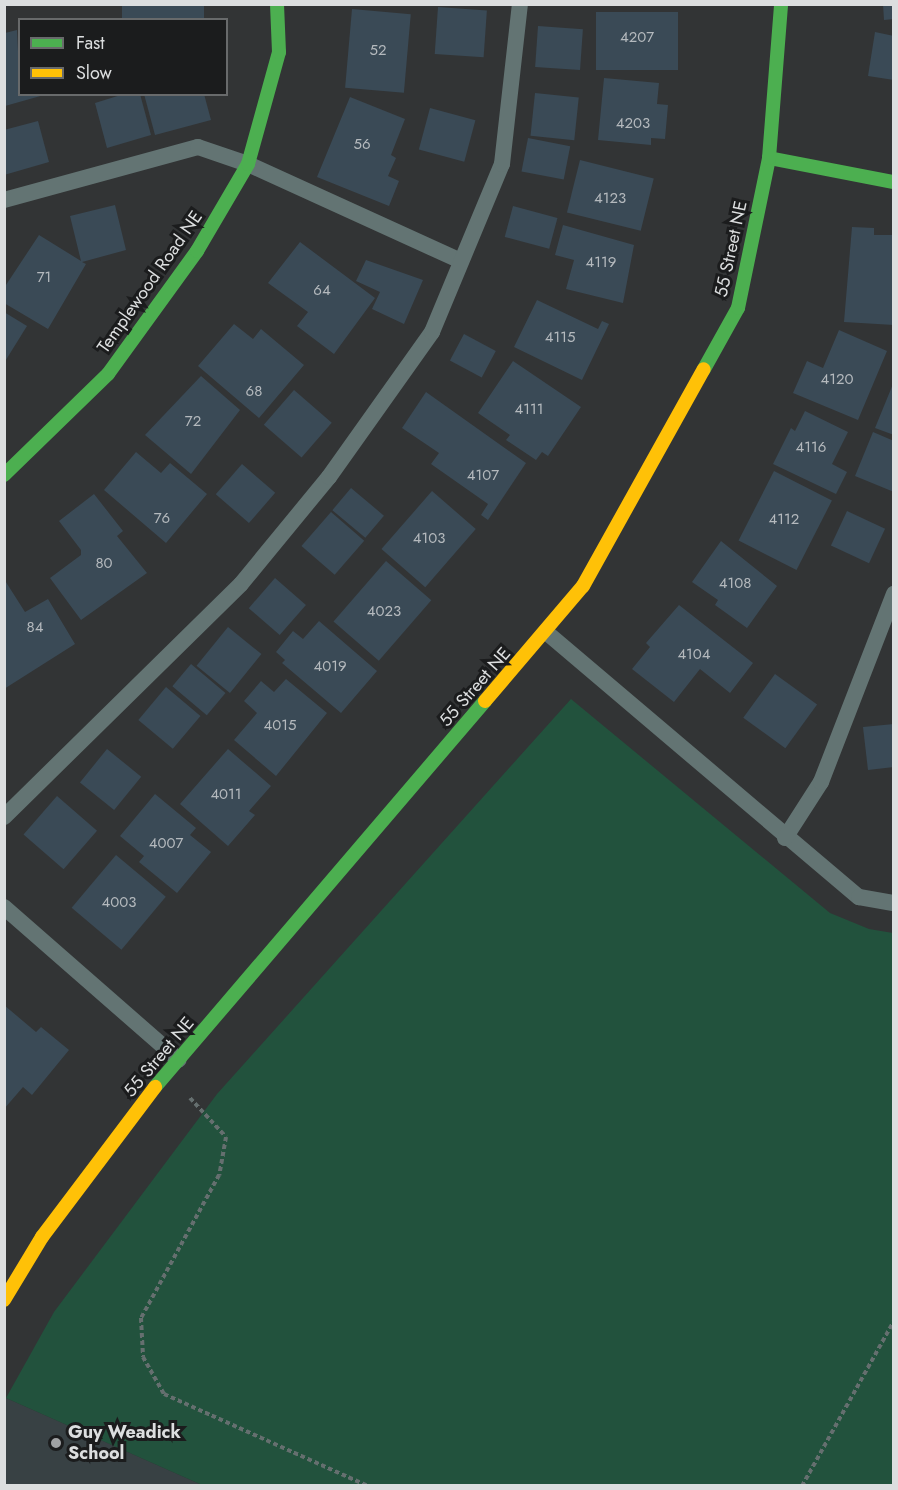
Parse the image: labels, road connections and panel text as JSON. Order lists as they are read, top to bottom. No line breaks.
{"streets":{"street":["55 Street NE","Templewood Road NE"]},"places":["Guy Weadick School"],"house_numbers":["4207","52","4203","56","4123","4119","71","64","4115","4120","68","4111","72","4116","4107","76","4112","4103","80","4108","4023","84","4104","4019","4015","4011","4007","4003"],"legend":["Fast","Slow"]}
